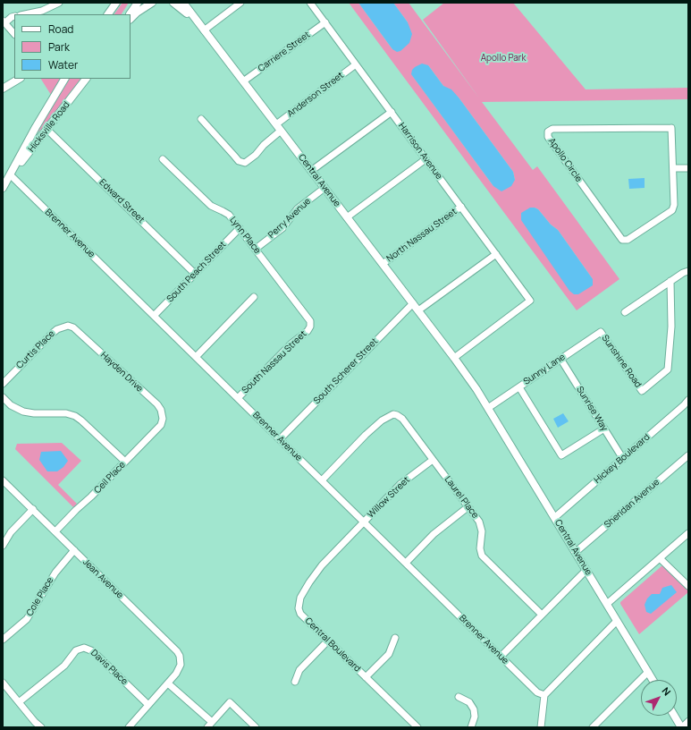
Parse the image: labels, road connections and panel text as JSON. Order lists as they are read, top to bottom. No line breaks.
{"streets":{"main road":["Hicksville Road","Central Avenue"],"street":["Carriere Street","Anderson Street","Harrison Avenue","Apollo Circle","Edward Street","Perry Avenue","Brenner Avenue","Lynn Place","North Nassau Street","South Peach Street","Curtis Place","Sunshine Road","South Nassau Street","Sunny Lane","South Scherer Street","Hayden Drive","Sunrise Way","Hickey Boulevard","Ceil Place","Willow Street","Laurel Place","Sheridan Avenue","Jean Avenue","Cole Place","Central Boulevard","Davis Place"]},"crossings":[["Carriere Street","Harrison Avenue"],["Carriere Street","Central Avenue"],["Anderson Street","Harrison Avenue"],["Anderson Street","Central Avenue"],["Hicksville Road","Edward Street"],["Hicksville Road","Brenner Avenue"],["Harrison Avenue","Central Avenue"],["Harrison Avenue","North Nassau Street"],["Central Avenue","Perry Avenue"],["Central Avenue","North Nassau Street"],["Central Avenue","Sunny Lane"],["Central Avenue","South Scherer Street"],["Central Avenue","Hickey Boulevard"],["Central Avenue","Sheridan Avenue"],["Edward Street","South Peach Street"],["Perry Avenue","Lynn Place"],["Brenner Avenue","South Peach Street"],["Brenner Avenue","South Nassau Street"],["Brenner Avenue","South Scherer Street"],["Brenner Avenue","Willow Street"],["Brenner Avenue","Laurel Place"],["Brenner Avenue","Central Boulevard"],["Lynn Place","South Peach Street"],["Lynn Place","South Nassau Street"],["Curtis Place","Hayden Drive"],["Sunshine Road","Sunny Lane"],["Sunny Lane","Sunrise Way"],["Hayden Drive","Ceil Place"],["Sunrise Way","Hickey Boulevard"],["Ceil Place","Jean Avenue"],["Willow Street","Laurel Place"],["Willow Street","Central Boulevard"],["Jean Avenue","Cole Place"],["Jean Avenue","Davis Place"]],"parks":["Apollo Park"],"legend":["Road","Park","Water"],"north":"top right"}
